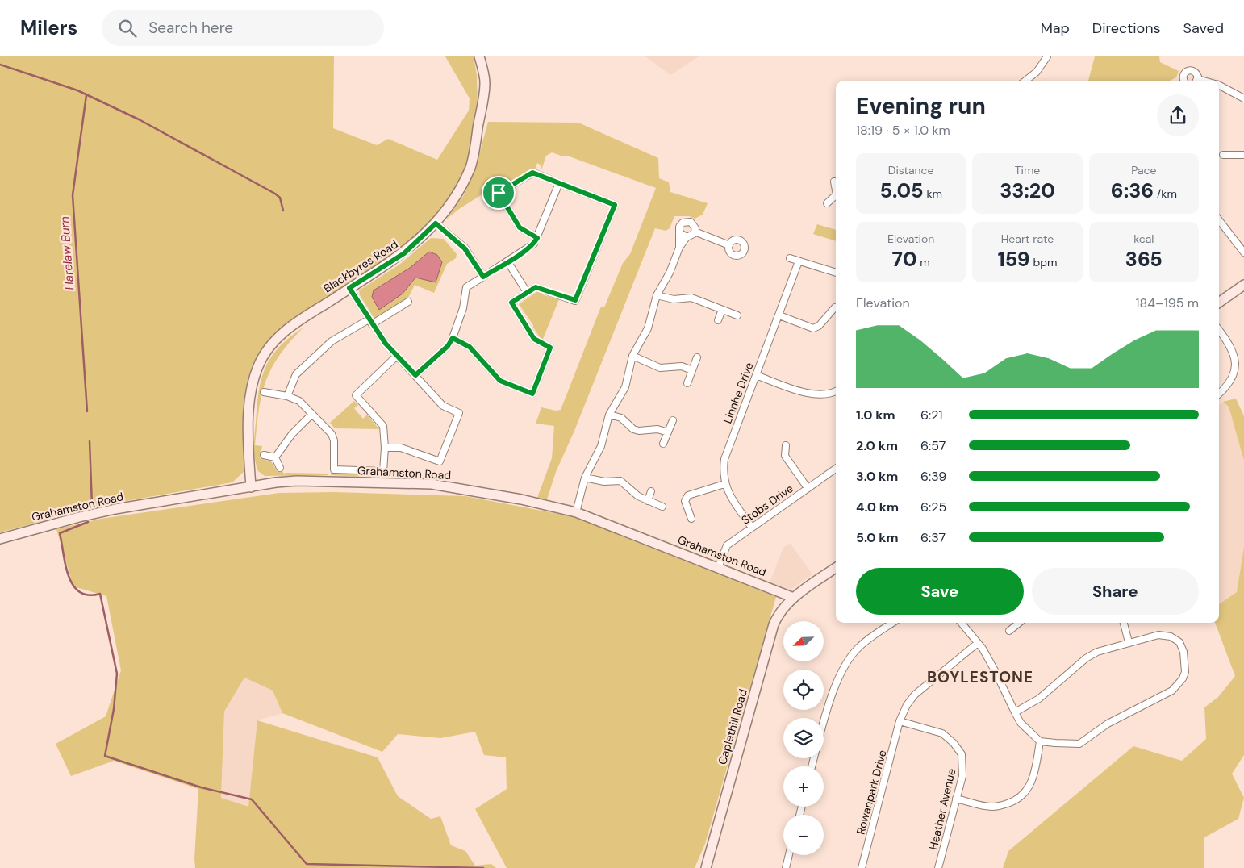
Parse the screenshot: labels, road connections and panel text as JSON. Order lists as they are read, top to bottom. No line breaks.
{"streets":{"main road":["Blackbyres Road","Grahamston Road","Caplethill Road"],"street":["Linnhe Drive","Stobs Drive","Rowanpark Drive","Heather Avenue"]},"crossings":[["Blackbyres Road","Grahamston Road"],["Linnhe Drive","Stobs Drive"],["Grahamston Road","Stobs Drive"],["Grahamston Road","Caplethill Road"],["Rowanpark Drive","Heather Avenue"]],"districts":["BOYLESTONE"],"water":["Harelaw Burn"],"north":"bottom left","page":{"header":"Milers","search":"Search here","nav":["Map","Directions","Saved"],"heading":["Evening run","18:19 · 5 × 1.0 km"],"stats":[["Distance","5.05 km"],["Time","33:20"],["Pace","6:36 /km"],["Elevation","70 m"],["Heart rate","159 bpm"],["kcal","365"]],"chart":["Elevation","184–195 m"],"list":[{"name":"1.0 km","note":"6:21"},{"name":"2.0 km","note":"6:57"},{"name":"3.0 km","note":"6:39"},{"name":"4.0 km","note":"6:25"},{"name":"5.0 km","note":"6:37"}],"buttons":["Save","Share"],"map_buttons":["+","−"]}}
